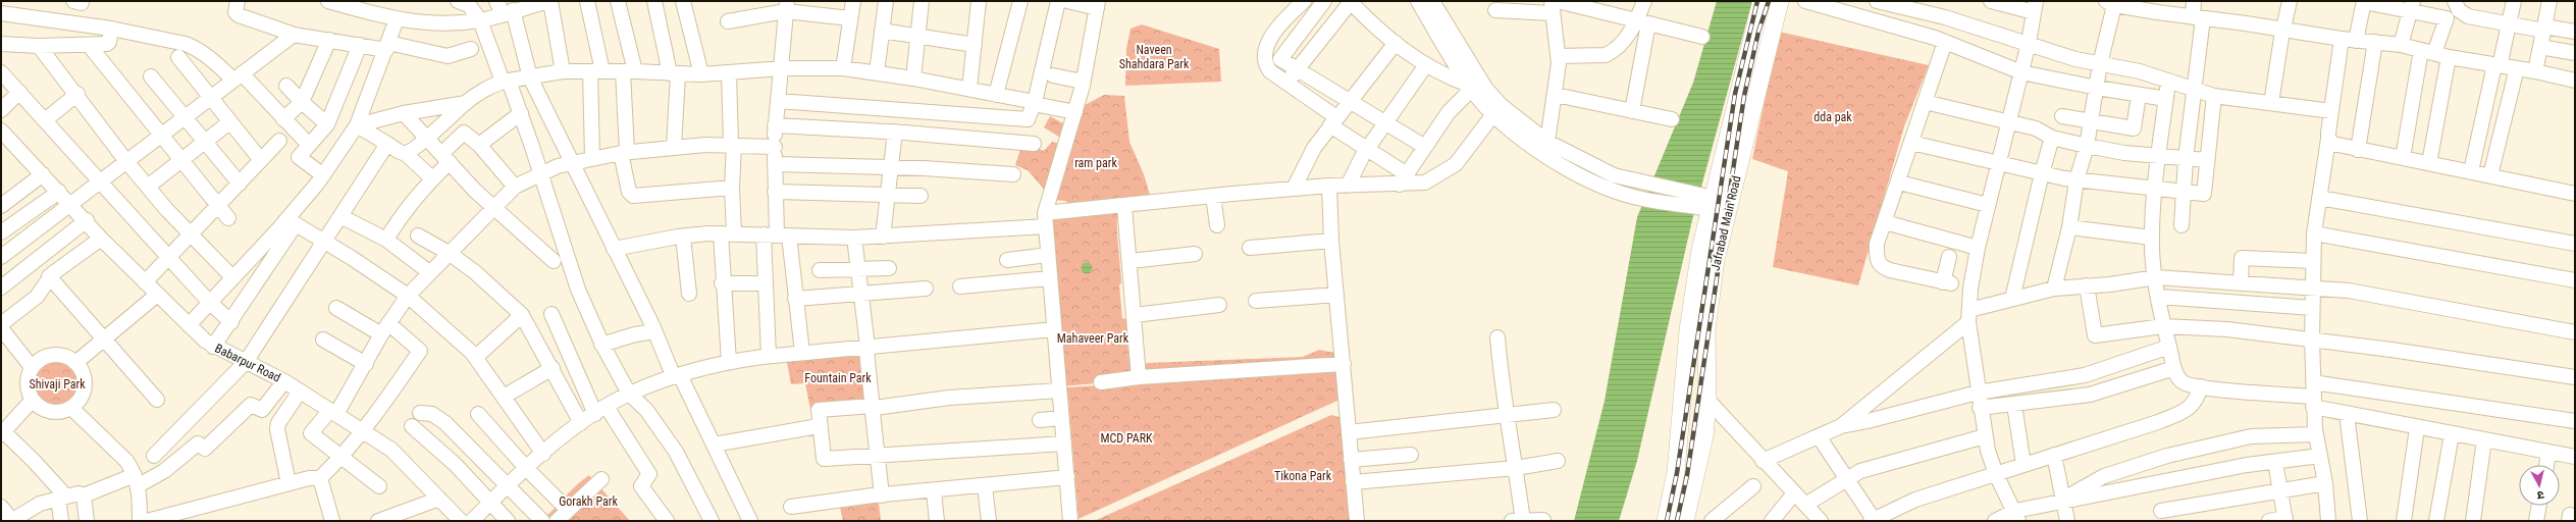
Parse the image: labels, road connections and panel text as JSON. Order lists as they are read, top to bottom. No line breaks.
{"streets":{"main road":["Jafrabad Main Road"],"street":["Babarpur Road"]},"parks":["Naveen Shahdara Park","dda pak","ram park","Mahaveer Park","Fountain Park","Shivaji Park","MCD PARK","Tikona Park","Gorakh Park"],"north":"bottom"}
